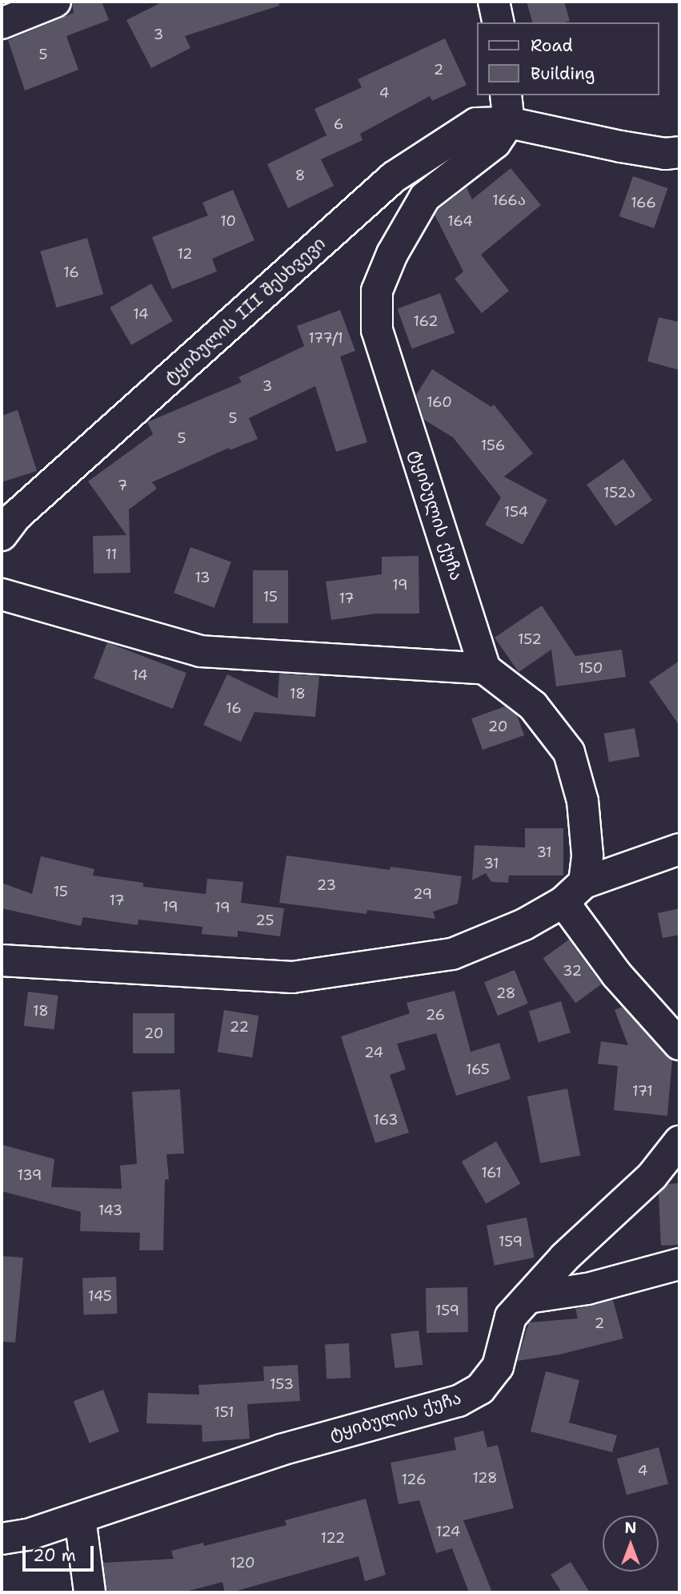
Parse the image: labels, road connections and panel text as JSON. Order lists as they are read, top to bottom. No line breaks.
{"streets":{"street":["ტყიბულის III შესხვევი","ტყიბულის ქუჩა"]},"crossings":[["ტყიბულის III შესხვევი","ტყიბულის ქუჩა"]],"house_numbers":["3","5","2","4","6","8","166ა","166","10","164","12","16","14","162","177/1","3","160","5","5","156","7","152ა","154","11","13","19","15","17","152","150","14","18","16","20","31","31","23","15","29","17","19","19","25","32","28","18","26","22","20","24","165","171","163","161","139","143","159","145","159","2","153","151","4","128","126","124","122","120"],"legend":["Road","Building"],"scale_bar":"20 m","north":"top"}
